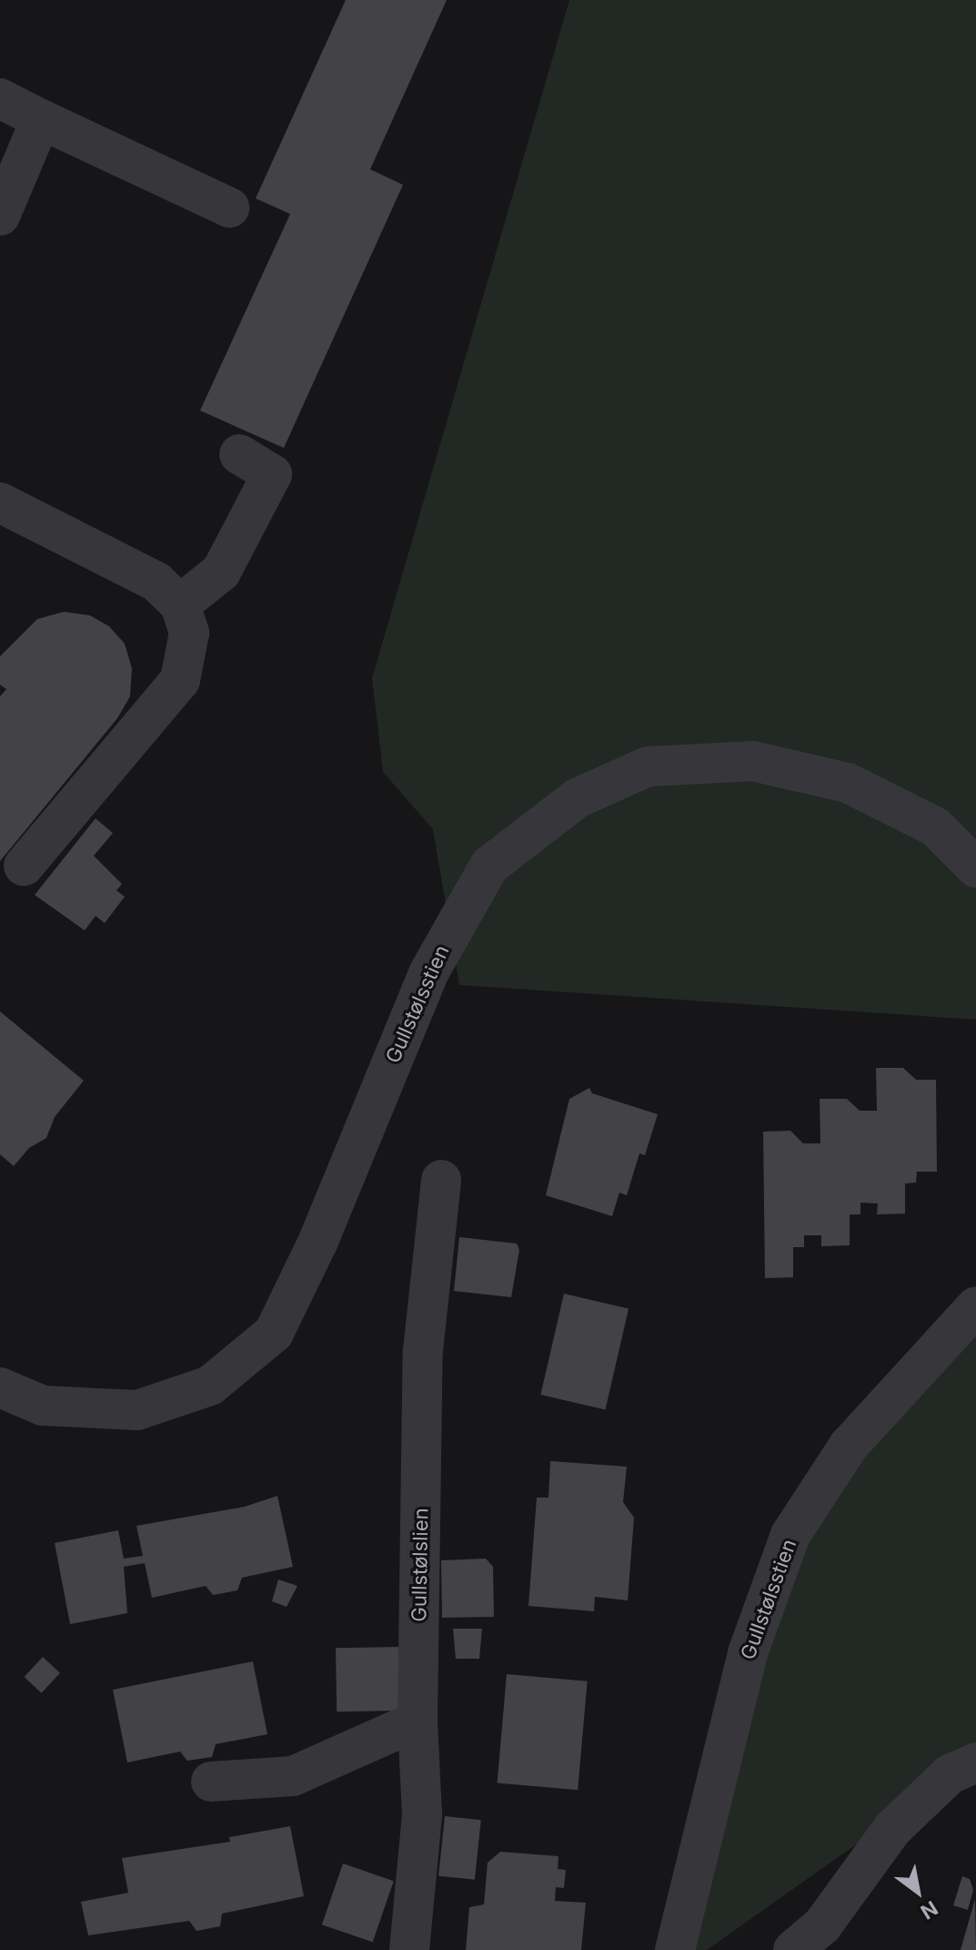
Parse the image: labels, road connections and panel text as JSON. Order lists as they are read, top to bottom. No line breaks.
{"streets":{"street":["Gullstølsstien","Gullstølslien"]},"north":"bottom right"}
